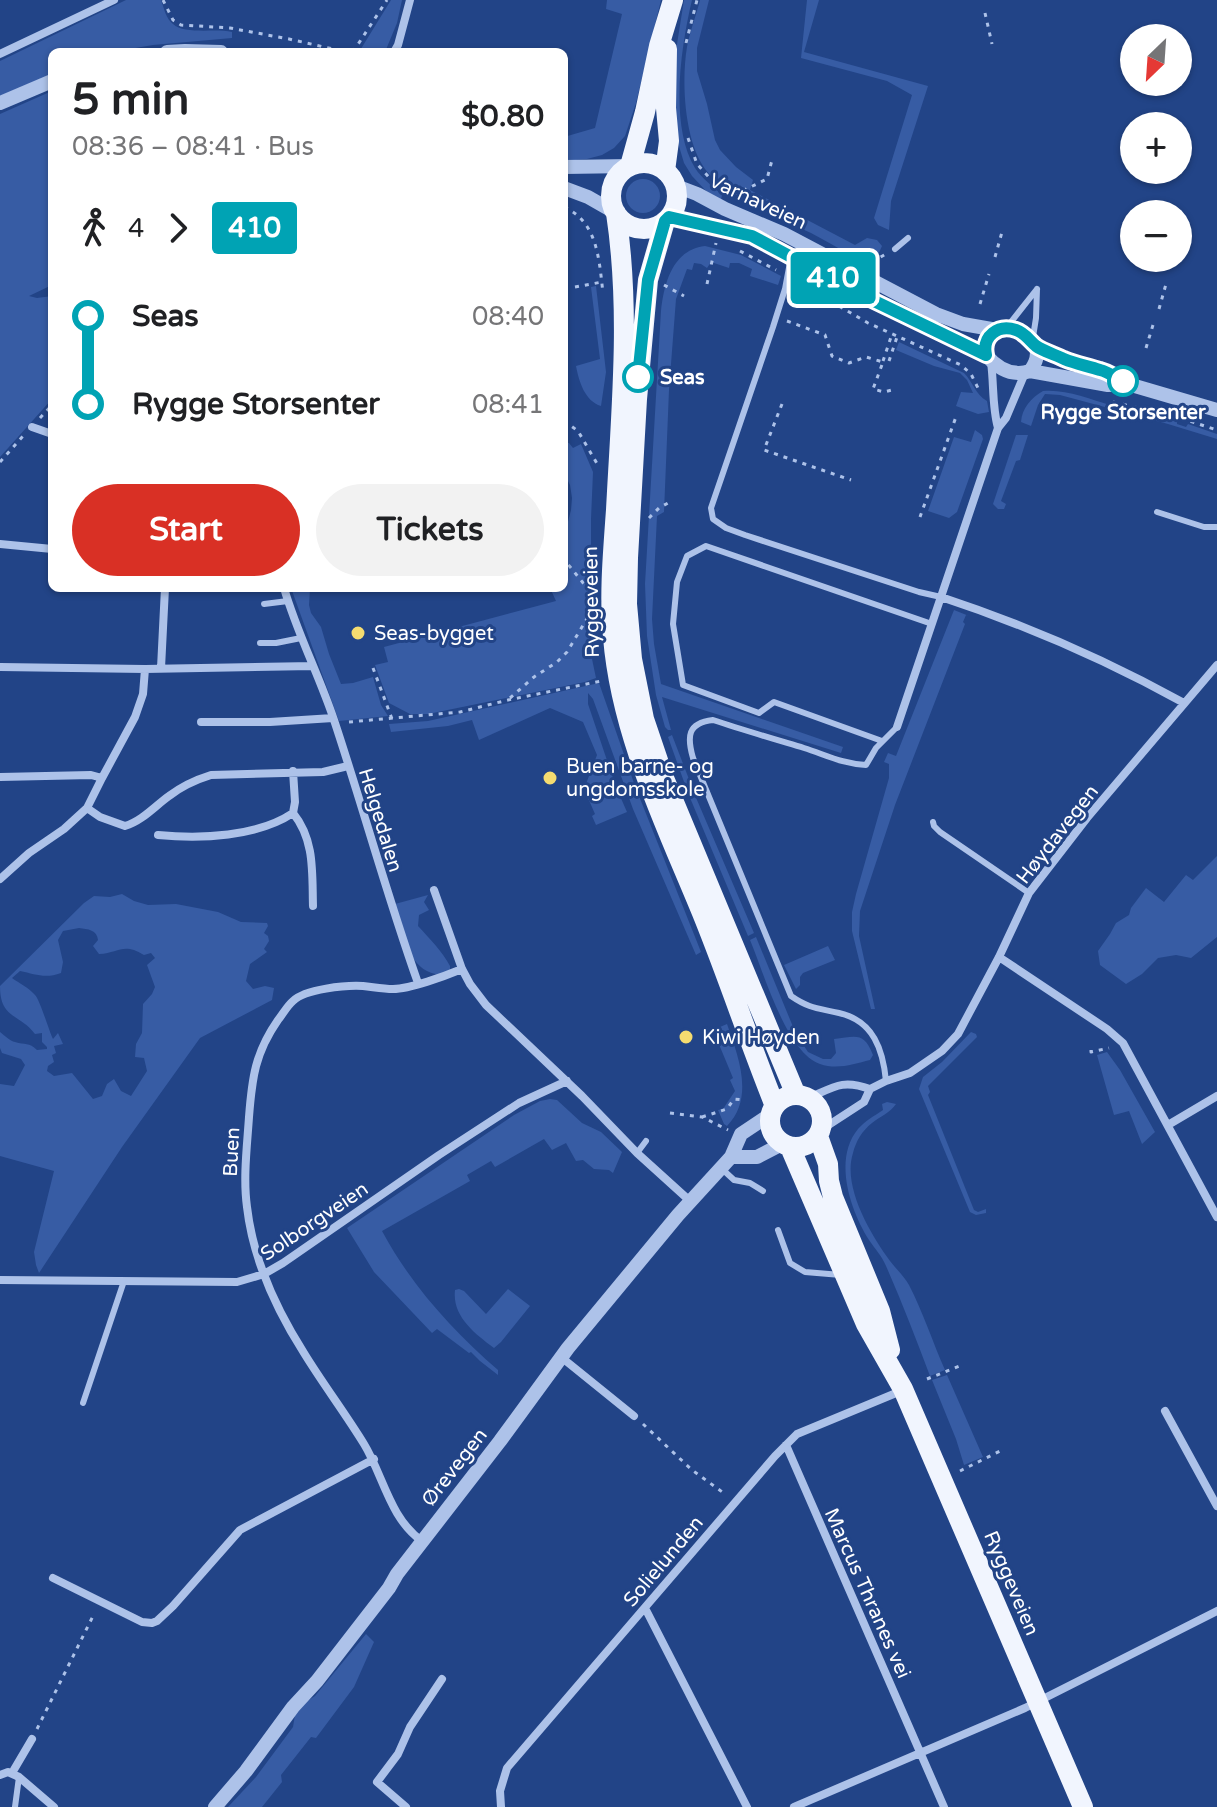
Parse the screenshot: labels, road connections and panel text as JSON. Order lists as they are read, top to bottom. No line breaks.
{"streets":{"main road":["Ryggeveien"],"street":["Varnaveien","Helgedalen","Høydavegen","Buen","Solborgveien","Ørevegen","Solielunden","Marcus Thranes vei"]},"crossings":[["Varnaveien","Ryggeveien"],["Ryggeveien","Høydavegen"],["Ryggeveien","Ørevegen"],["Ryggeveien","Solielunden"],["Helgedalen","Buen"],["Høydavegen","Ørevegen"],["Buen","Solborgveien"],["Buen","Ørevegen"],["Solielunden","Marcus Thranes vei"]],"places":["Seas","Rygge Storsenter","Seas-bygget","Buen barne- og ungdomsskole","Kiwi Høyden"],"lines":["bus line 410"],"north":"bottom left","page":{"on_map":"410","map_buttons":["+","−"],"heading":["5 min","08:36 – 08:41 · Bus","$0.80"],"legs":["4","410"],"list":[{"name":"Seas","value":"08:40"},{"name":"Rygge Storsenter","value":"08:41"}],"buttons":["Start","Tickets"]}}
